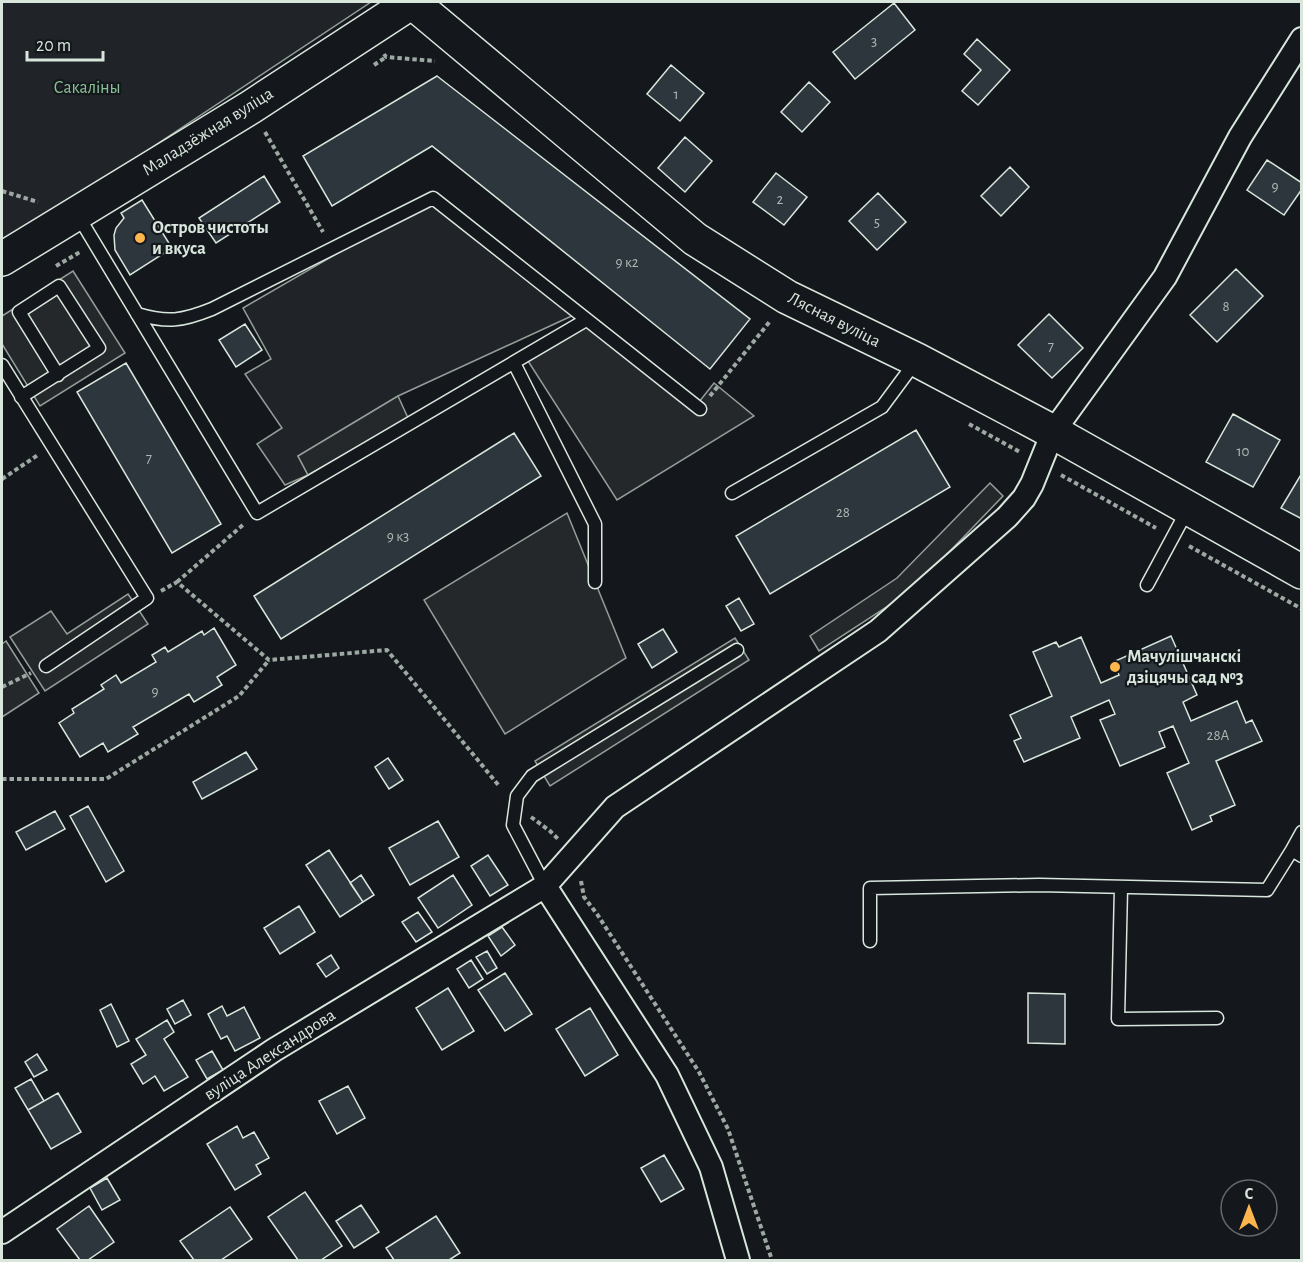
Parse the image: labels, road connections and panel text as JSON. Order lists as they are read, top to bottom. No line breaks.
{"streets":{"main road":["Маладзёжная вуліца","Лясная вуліца"],"street":["вуліца Александрова"]},"crossings":[["Маладзёжная вуліца","Лясная вуліца"],["Лясная вуліца","вуліца Александрова"]],"parks":["Сакаліны"],"places":["Остров чистоты и вкуса","Мачулішчанскі дзіцячы сад №3"],"house_numbers":["3","1","9","2","5","9 к2","8","7","10","7","28","9 к3","9","28А"],"scale_bar":"20 m","north":"top"}
